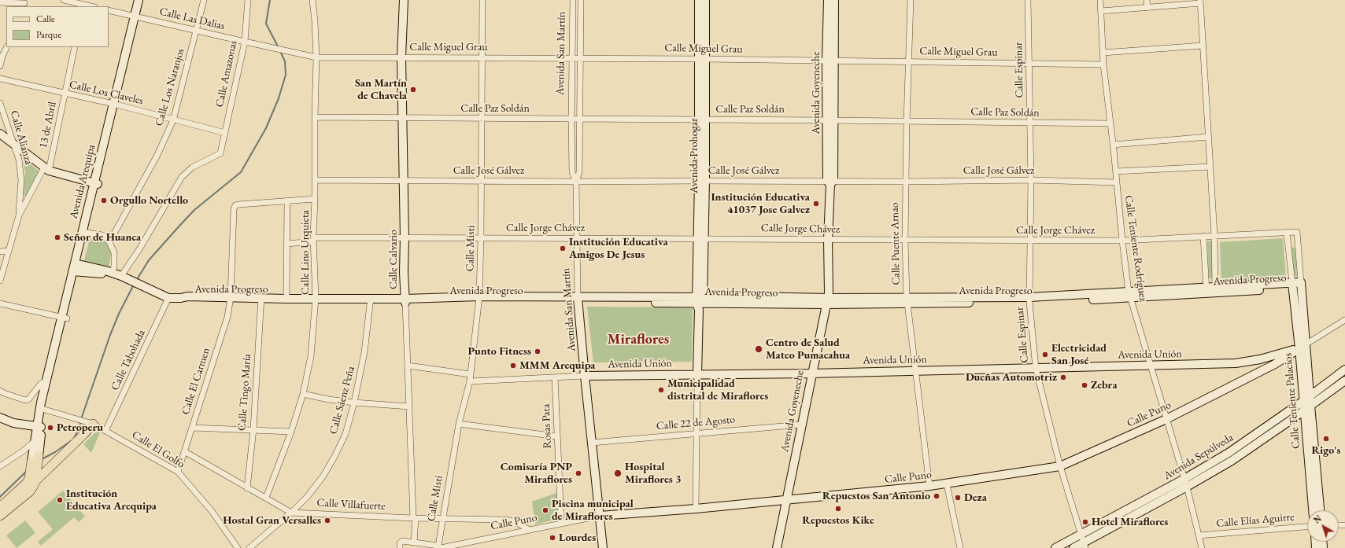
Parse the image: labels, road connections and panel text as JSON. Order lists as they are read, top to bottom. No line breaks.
{"streets":{"main road":["Avenida San Martín","Avenida Goyeneche","Avenida Prohogar","Avenida Arequipa","Calle Calvario","Avenida Progreso","Avenida Unión","Calle Teniente Palacios","Calle Puno","Avenida Sepúlveda"],"street":["Calle Las Dalias","Calle Miguel Grau","Calle Espinar","Calle Amazonas","Calle Los Naranjos","Calle Los Claveles","Calle Paz Soldán","13 de Abril","Calle Alianza","Calle José Gálvez","Calle Jorge Chávez","Calle Puente Arnao","Calle Misti","Calle Teniente Rodríguez","Calle Lino Urquieta","Calle Tabohada","Calle El Carmen","Calle Tingo María","Calle Sáenz Peña","Calle 22 de Agosto","Rosas Pata","Calle El Golfo","Calle Villafuerte","Calle Elías Aguirre"]},"crossings":[["Calle Las Dalias","Calle Miguel Grau"],["Calle Las Dalias","Calle Amazonas"],["Calle Las Dalias","Calle Los Naranjos"],["Calle Las Dalias","Avenida Arequipa"],["Calle Miguel Grau","Avenida San Martín"],["Calle Miguel Grau","Calle Espinar"],["Calle Miguel Grau","Avenida Goyeneche"],["Calle Miguel Grau","Avenida Prohogar"],["Calle Miguel Grau","Calle Puente Arnao"],["Calle Miguel Grau","Calle Misti"],["Calle Miguel Grau","Calle Teniente Rodríguez"],["Calle Miguel Grau","Calle Lino Urquieta"],["Calle Miguel Grau","Calle Calvario"],["Avenida San Martín","Calle Paz Soldán"],["Avenida San Martín","Calle José Gálvez"],["Avenida San Martín","Calle Jorge Chávez"],["Avenida San Martín","Avenida Progreso"],["Avenida San Martín","Avenida Unión"],["Avenida San Martín","Calle Puno"],["Avenida San Martín","Calle 22 de Agosto"],["Calle Espinar","Calle Paz Soldán"],["Calle Espinar","Calle José Gálvez"],["Calle Espinar","Calle Jorge Chávez"],["Calle Espinar","Avenida Progreso"],["Calle Espinar","Avenida Unión"],["Calle Espinar","Calle Puno"],["Calle Espinar","Avenida Sepúlveda"],["Calle Amazonas","Calle Los Claveles"],["Calle Amazonas","Avenida Progreso"],["Calle Los Naranjos","Calle Los Claveles"],["Calle Los Claveles","13 de Abril"],["Calle Los Claveles","Avenida Arequipa"],["Avenida Goyeneche","Calle Paz Soldán"],["Avenida Goyeneche","Calle José Gálvez"],["Avenida Goyeneche","Calle Jorge Chávez"],["Avenida Goyeneche","Avenida Progreso"],["Avenida Goyeneche","Avenida Unión"],["Avenida Goyeneche","Calle Puno"],["Avenida Goyeneche","Calle 22 de Agosto"],["Calle Paz Soldán","Avenida Prohogar"],["Calle Paz Soldán","Calle Puente Arnao"],["Calle Paz Soldán","Calle Misti"],["Calle Paz Soldán","Calle Teniente Rodríguez"],["Calle Paz Soldán","Calle Lino Urquieta"],["Calle Paz Soldán","Calle Calvario"],["13 de Abril","Calle Alianza"],["Avenida Prohogar","Calle José Gálvez"],["Avenida Prohogar","Calle Jorge Chávez"],["Avenida Prohogar","Avenida Progreso"],["Avenida Prohogar","Avenida Unión"],["Avenida Prohogar","Calle Puno"],["Avenida Prohogar","Calle 22 de Agosto"],["Calle José Gálvez","Calle Puente Arnao"],["Calle José Gálvez","Calle Misti"],["Calle José Gálvez","Calle Teniente Rodríguez"],["Calle José Gálvez","Calle Lino Urquieta"],["Calle José Gálvez","Calle Calvario"],["Avenida Arequipa","Avenida Progreso"],["Avenida Arequipa","Calle El Golfo"],["Calle Jorge Chávez","Calle Puente Arnao"],["Calle Jorge Chávez","Calle Misti"],["Calle Jorge Chávez","Calle Teniente Rodríguez"],["Calle Jorge Chávez","Calle Lino Urquieta"],["Calle Jorge Chávez","Calle Calvario"],["Calle Puente Arnao","Avenida Progreso"],["Calle Puente Arnao","Avenida Unión"],["Calle Puente Arnao","Calle Puno"],["Calle Misti","Avenida Progreso"],["Calle Misti","Avenida Unión"],["Calle Misti","Calle Puno"],["Calle Misti","Calle Villafuerte"],["Calle Teniente Rodríguez","Avenida Progreso"],["Calle Teniente Rodríguez","Avenida Unión"],["Calle Teniente Rodríguez","Calle Puno"],["Calle Teniente Rodríguez","Avenida Sepúlveda"],["Calle Teniente Rodríguez","Calle Elías Aguirre"],["Calle Lino Urquieta","Avenida Progreso"],["Calle Lino Urquieta","Calle Villafuerte"],["Calle Calvario","Avenida Progreso"],["Calle Calvario","Calle Puno"],["Calle Calvario","Calle Villafuerte"],["Avenida Progreso","Calle Tabohada"],["Avenida Progreso","Calle El Carmen"],["Avenida Progreso","Calle Tingo María"],["Avenida Progreso","Calle Sáenz Peña"],["Avenida Progreso","Calle Teniente Palacios"],["Avenida Unión","Calle Teniente Palacios"],["Avenida Unión","Calle Puno"],["Avenida Unión","Rosas Pata"],["Calle Tabohada","Calle El Golfo"],["Calle El Carmen","Calle El Golfo"],["Calle El Carmen","Calle Villafuerte"],["Calle Tingo María","Calle Villafuerte"],["Calle Sáenz Peña","Calle Villafuerte"],["Calle Teniente Palacios","Calle Puno"],["Calle Teniente Palacios","Avenida Sepúlveda"],["Calle Puno","Rosas Pata"],["Calle Puno","Calle Villafuerte"]],"districts":["Miraflores"],"places":["San Martín de Chavela","Orgullo Nortello","Institución Educativa 41037 Jose Galvez","Señor de Huanca","Institución Educativa Amigos De Jesus","Centro de Salud Mateo Pumacahua","Punto Fitness","Electricidad San José","MMM Arequipa","Dueñas Automotriz","Zebra","Municipalidad distrital de Miraflores","Petroperu","Rigo's","Comisaría PNP Miraflores","Hospital Miraflores 3","Repuestos San Antonio","Deza","Institución Educativa Arequipa","Repuestos Kike","Piscina municipal de Miraflores","Hostal Gran Versalles","Hotel Miraflores","Lourdes"],"legend":["Calle","Parque"],"north":"top left"}
